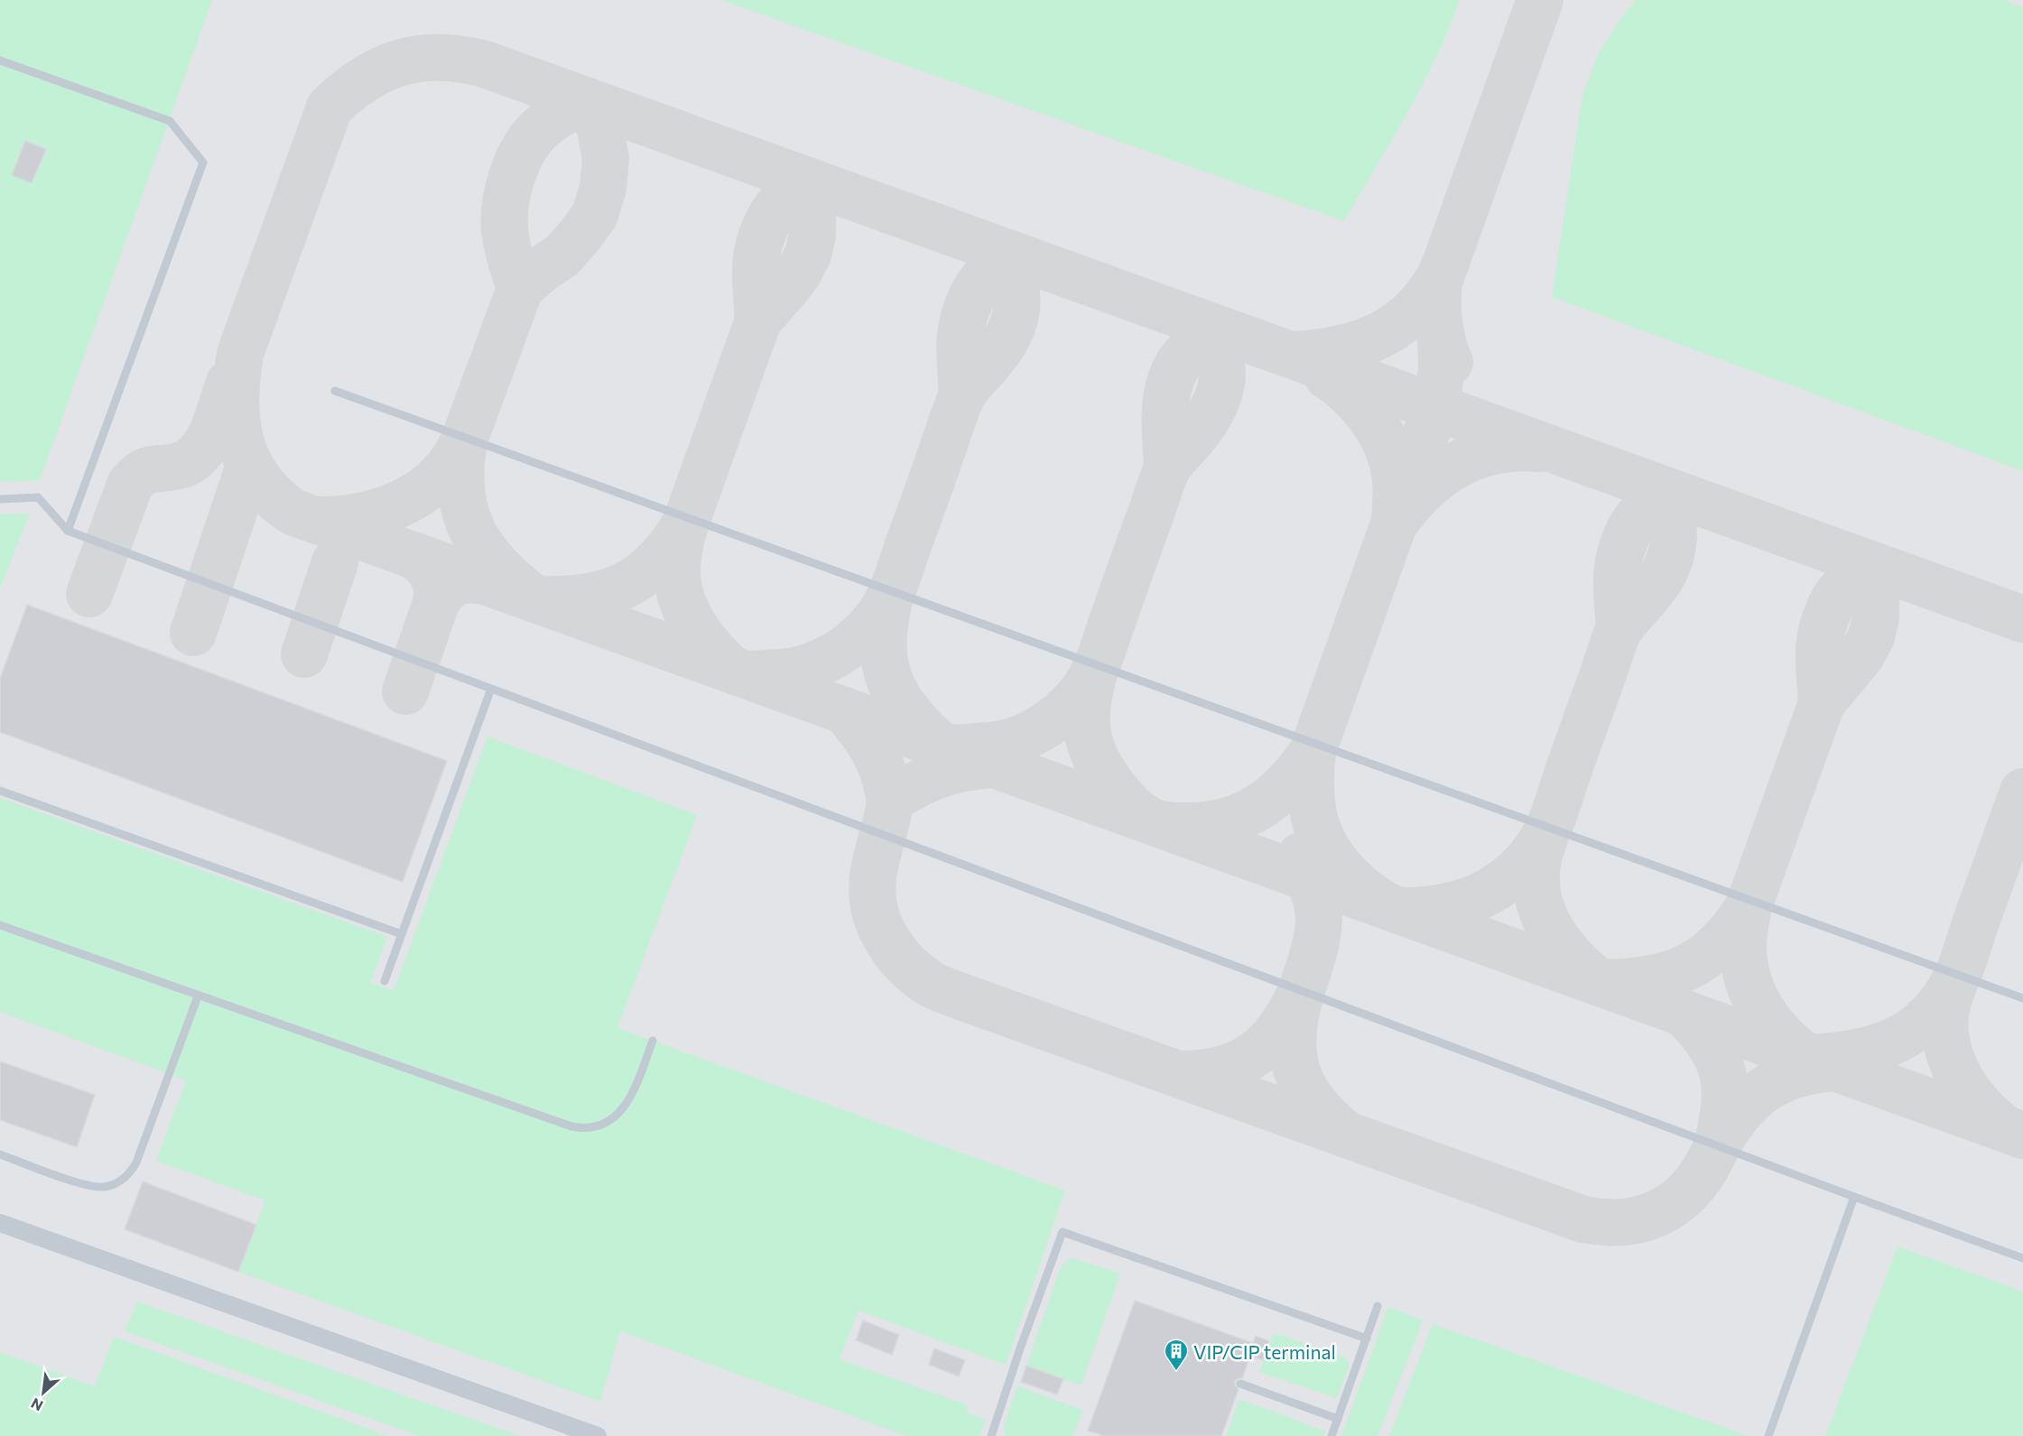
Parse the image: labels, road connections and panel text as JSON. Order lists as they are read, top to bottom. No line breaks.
{"places":{"building":["VIP/CIP terminal"]},"north":"bottom left"}
